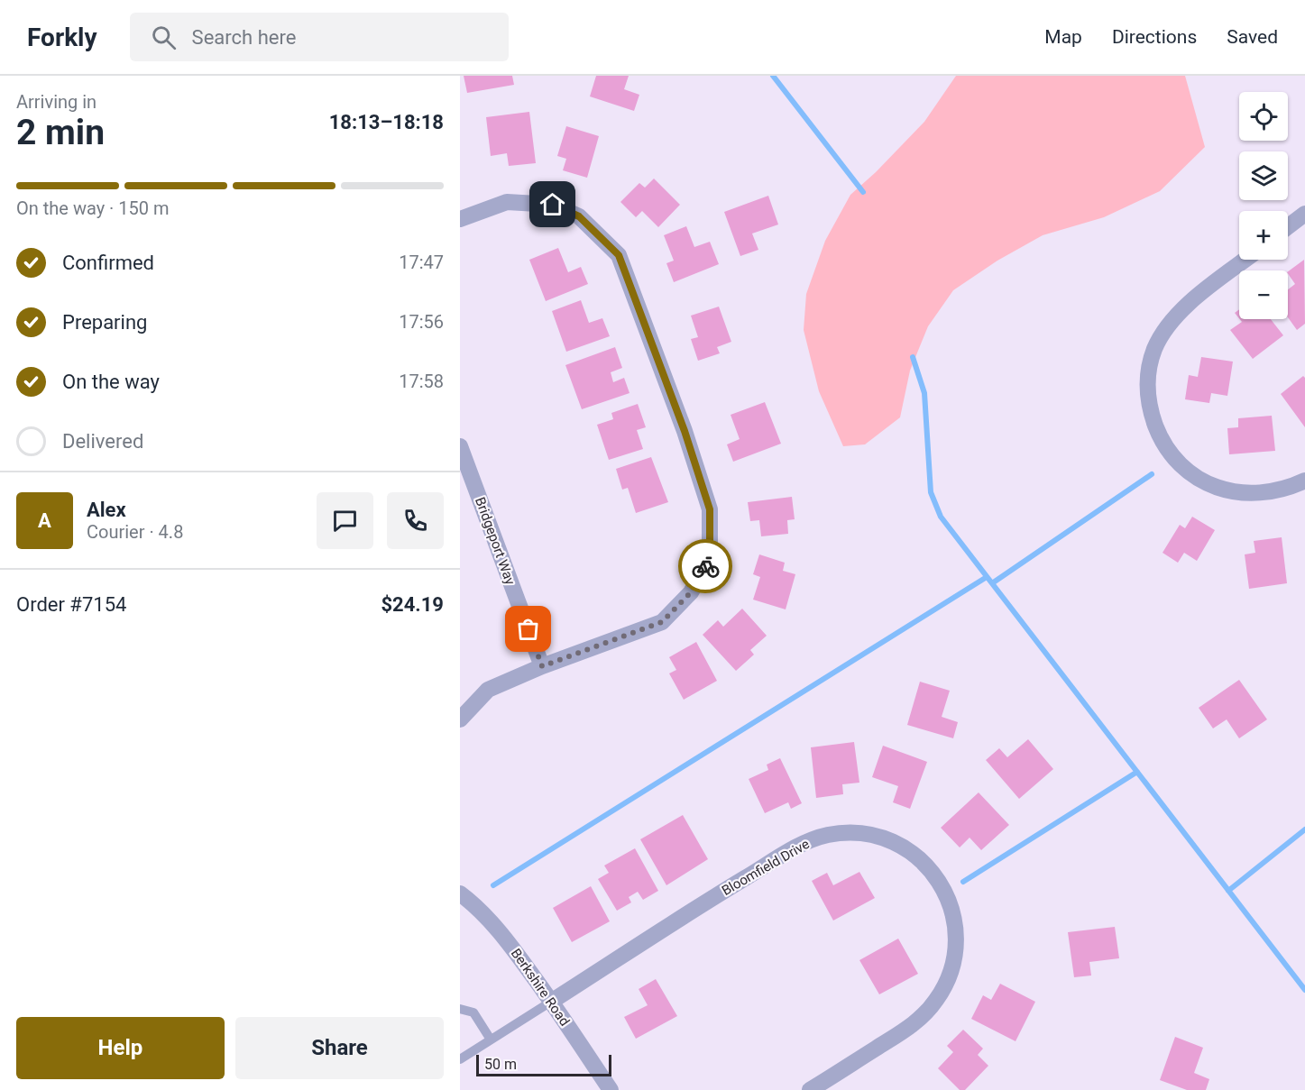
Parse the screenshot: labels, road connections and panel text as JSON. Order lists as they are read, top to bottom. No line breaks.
{"streets":{"street":["Bridgeport Way","Bloomfield Drive","Berkshire Road"]},"crossings":[["Bloomfield Drive","Berkshire Road"]],"scale_bar":"50 m","page":{"header":"Forkly","search":"Search here","nav":["Map","Directions","Saved"],"heading":["2 min","Arriving in","18:13–18:18"],"panel":["Alex","Courier · 4.8","Order #7154","$24.19"],"map_buttons":["+","−"],"bar":"On the way · 150 m","list":[["Confirmed","17:47"],["Preparing","17:56"],["On the way","17:58"],"Delivered"],"round":"A","buttons":["Help","Share"],"scale":"50 m"}}
